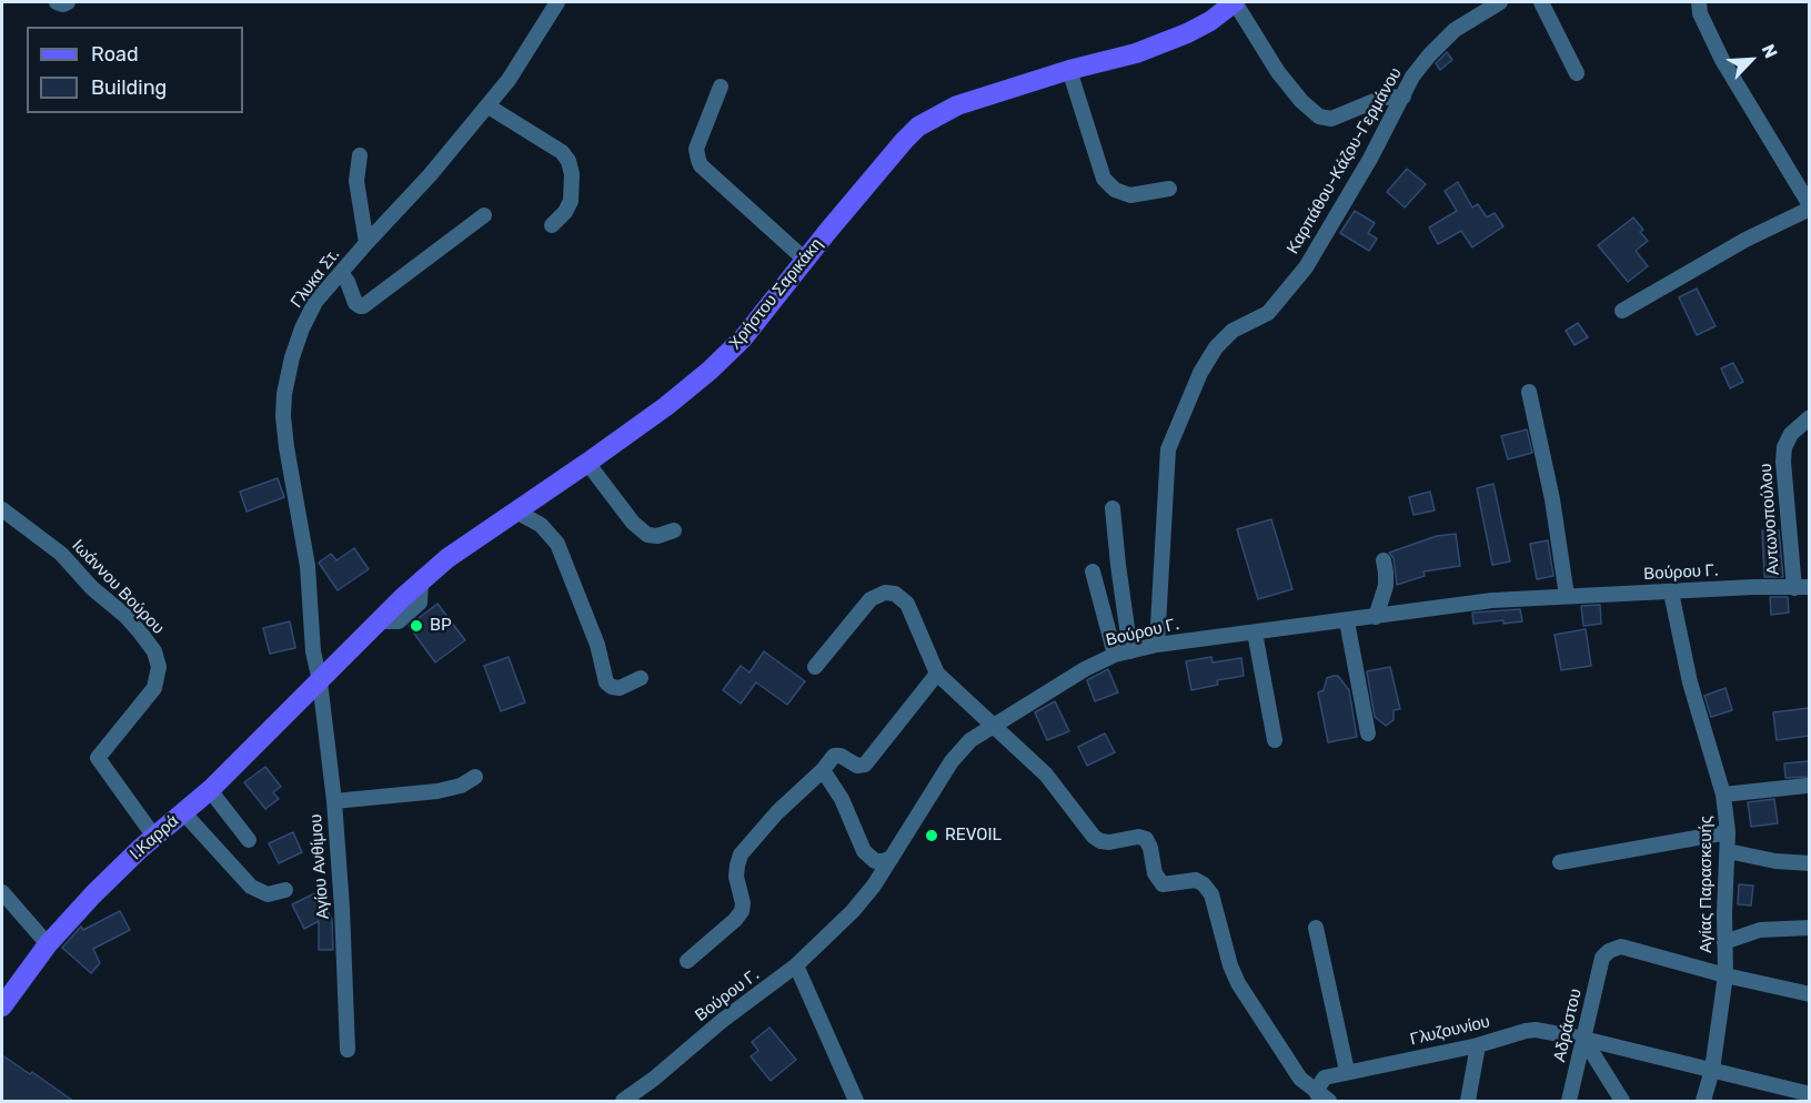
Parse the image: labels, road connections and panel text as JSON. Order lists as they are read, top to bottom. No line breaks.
{"streets":{"main road":["Χρήστου Σαρικάκη","Ι.Καρρά"],"street":["Καρπάθου-Κάζου-Γερμάνου","Γλυκα Στ.","Αντωνοπούλου","Βούρου Γ.","Ιωάννου Βούρου","Αγίου Ανθίμου","Αγίας Παρασκευής","Αδράστου","Γλυζουνίου"]},"crossings":[["Καρπάθου-Κάζου-Γερμάνου","Βούρου Γ."],["Γλυκα Στ.","Χρήστου Σαρικάκη"],["Γλυκα Στ.","Ι.Καρρά"],["Γλυκα Στ.","Αγίου Ανθίμου"],["Χρήστου Σαρικάκη","Ι.Καρρά"],["Χρήστου Σαρικάκη","Αγίου Ανθίμου"],["Αντωνοπούλου","Βούρου Γ."],["Βούρου Γ.","Αγίας Παρασκευής"],["Ιωάννου Βούρου","Ι.Καρρά"],["Ι.Καρρά","Αγίου Ανθίμου"],["Αγίας Παρασκευής","Αδράστου"],["Αγίας Παρασκευής","Γλυζουνίου"],["Αδράστου","Γλυζουνίου"]],"places":["BP","REVOIL"],"legend":["Road","Building"],"north":"top right"}
